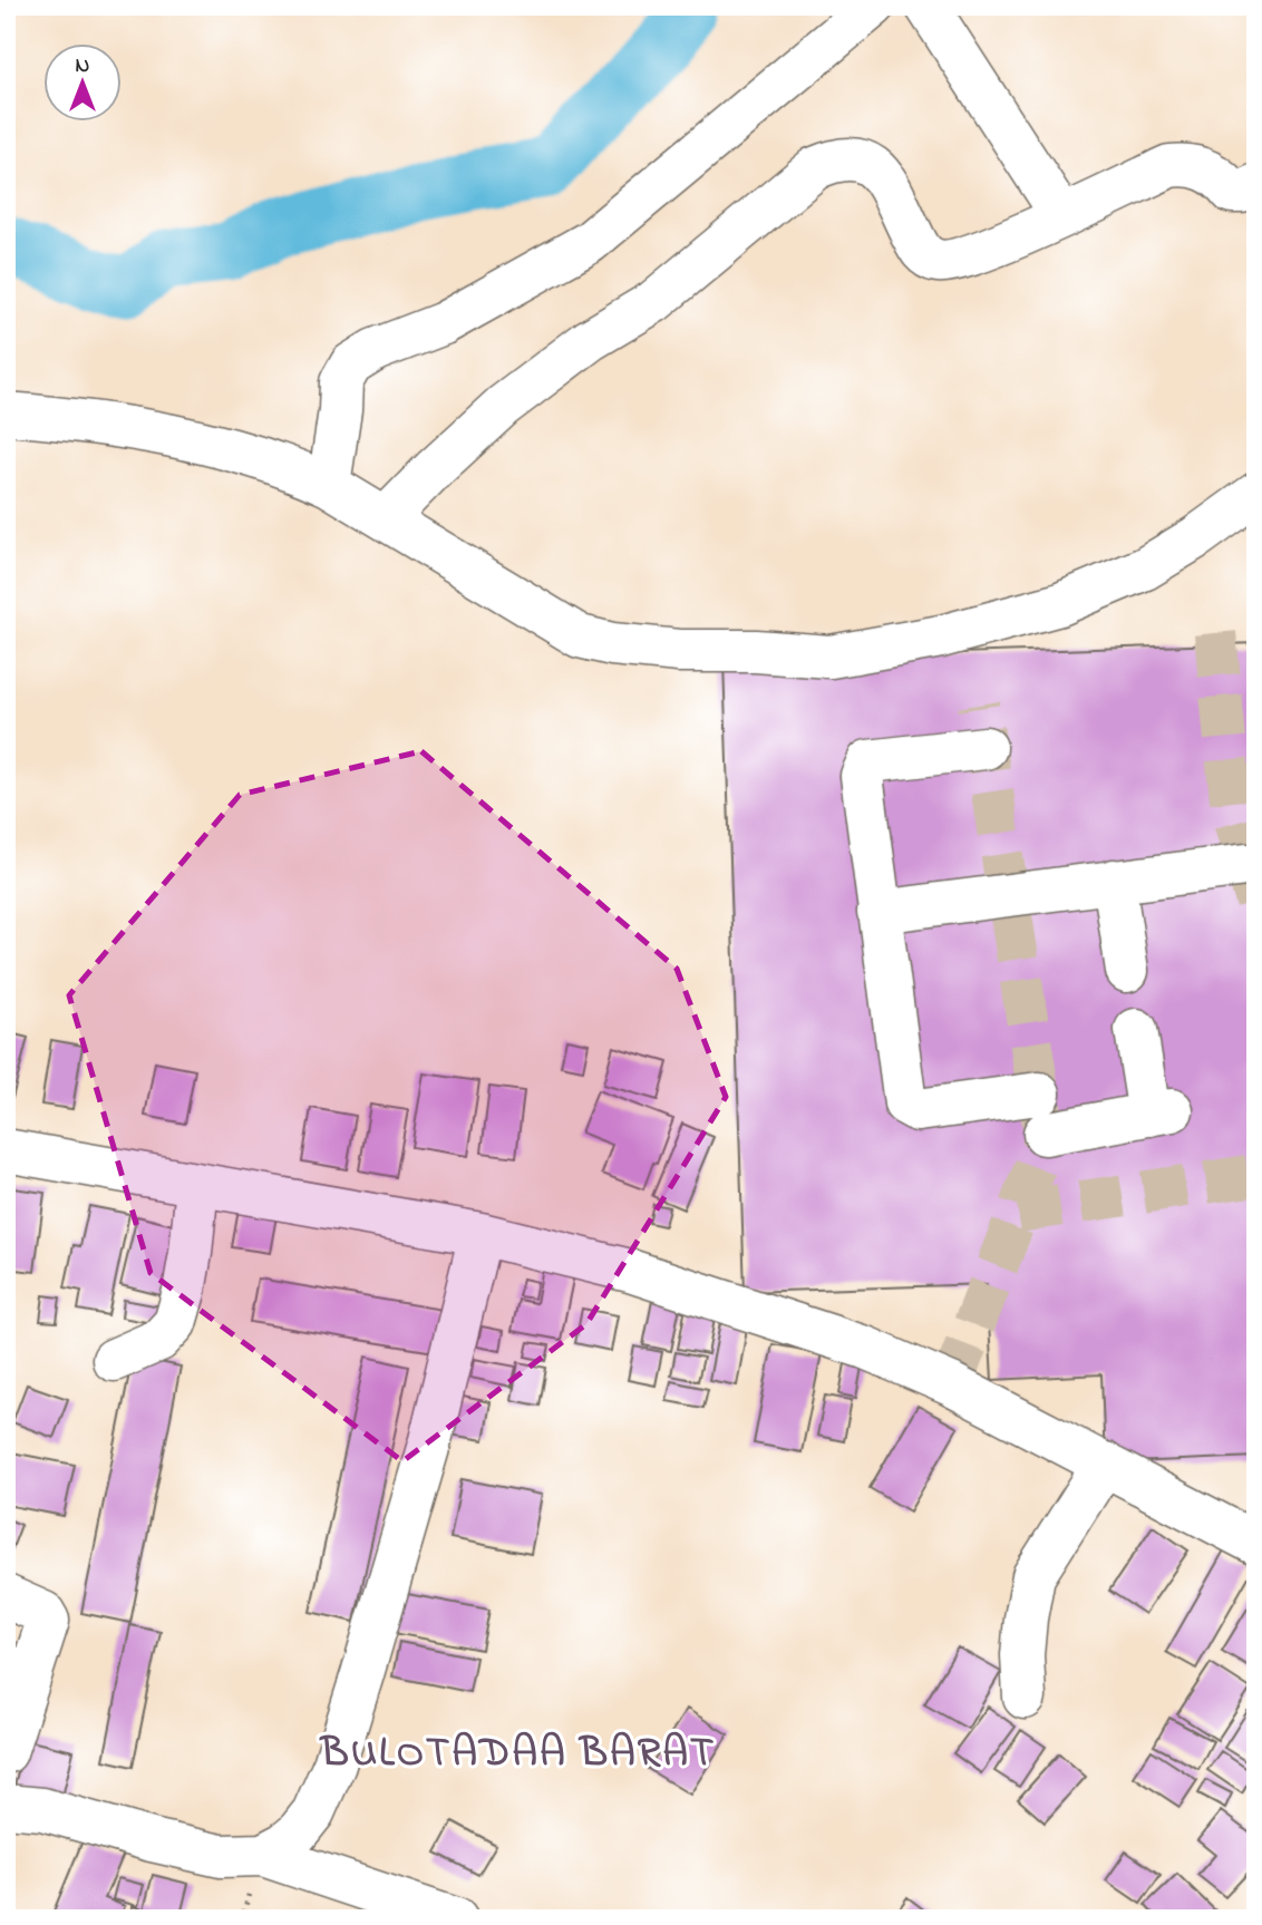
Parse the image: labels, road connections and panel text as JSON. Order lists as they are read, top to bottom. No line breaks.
{"districts":["BULOTADAA BARAT"],"north":"top"}
